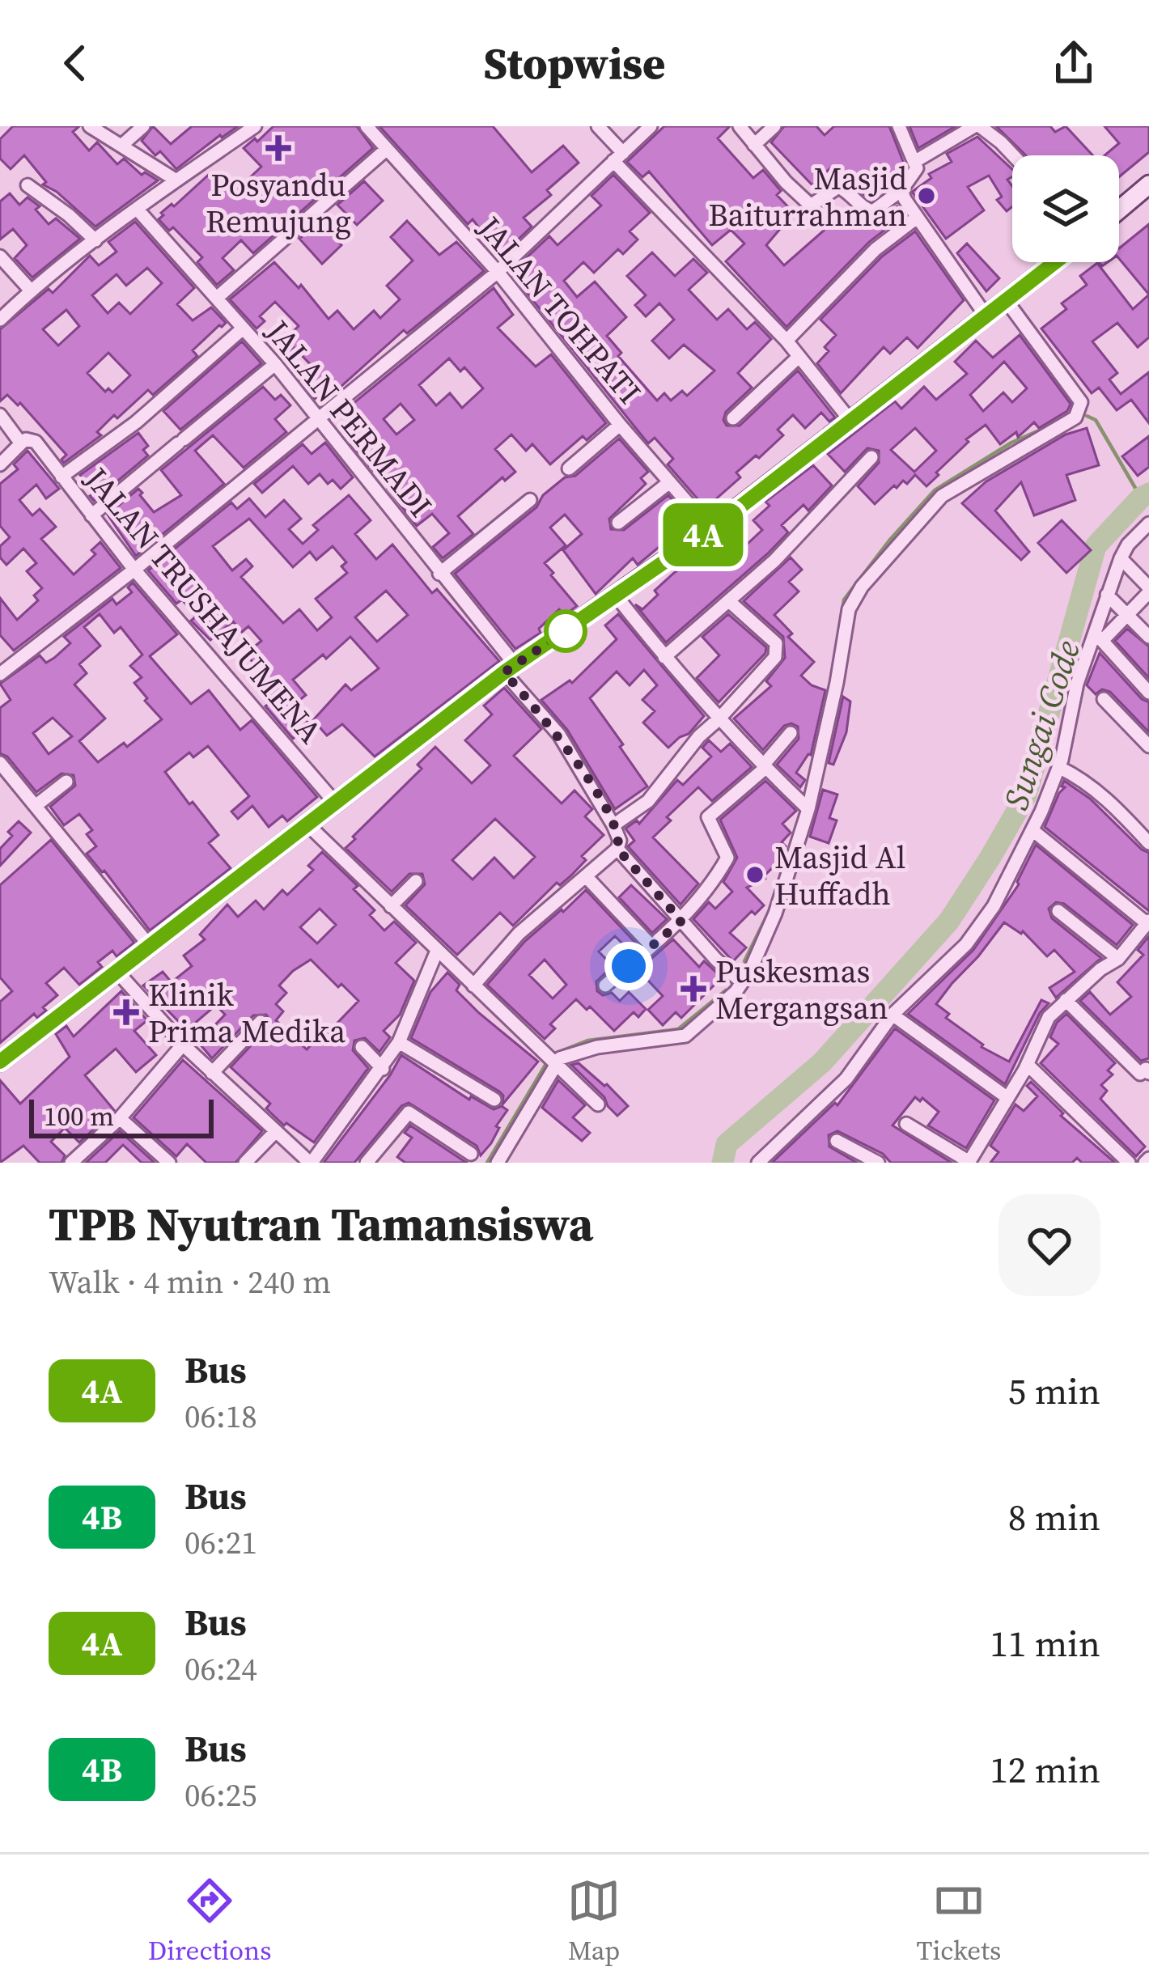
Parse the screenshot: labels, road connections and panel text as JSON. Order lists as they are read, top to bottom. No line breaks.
{"streets":{"street":["JALAN TOHPATI","JALAN PERMADI","JALAN TRUSHAJUMENA"]},"water":["Sungai Code"],"places":{"health":["Posyandu Remujung","Puskesmas Mergangsan","Klinik Prima Medika"],"other":["Masjid Baiturrahman","Masjid Al Huffadh"]},"lines":["bus line 4A"],"scale_bar":"100 m","page":{"header":"Stopwise","on_map":"4A","scale":"100 m","heading":["TPB Nyutran Tamansiswa","Walk · 4 min · 240 m"],"list":[{"mark":"4A","name":"Bus","note":"06:18","value":"5 min"},{"mark":"4B","name":"Bus","note":"06:21","value":"8 min"},{"mark":"4A","name":"Bus","note":"06:24","value":"11 min"},{"mark":"4B","name":"Bus","note":"06:25","value":"12 min"}],"tabs":["Directions","Map","Tickets"]}}
